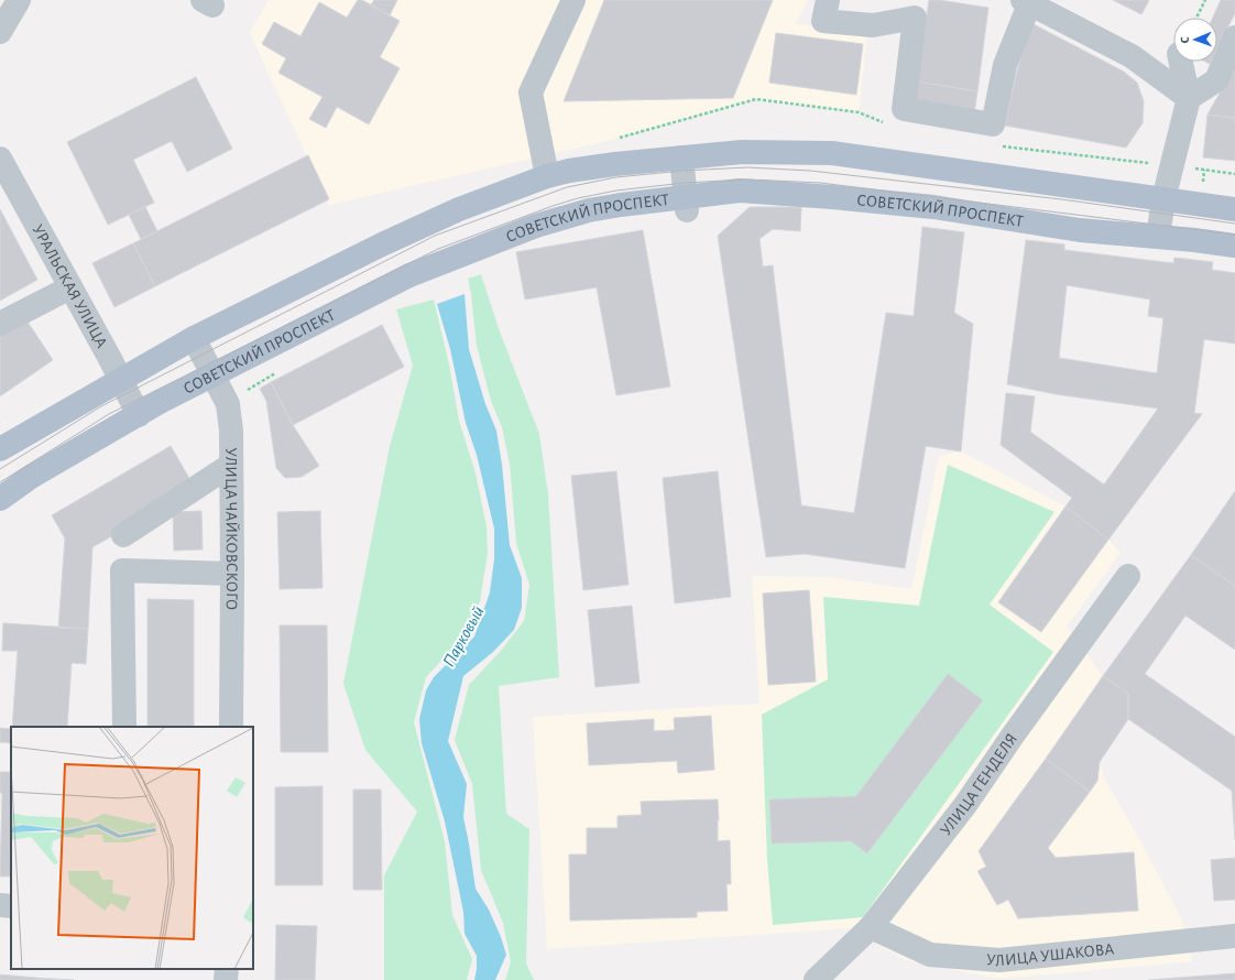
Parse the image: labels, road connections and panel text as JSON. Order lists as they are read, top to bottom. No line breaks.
{"streets":{"main road":["СОВЕТСКИЙ ПРОСПЕКТ"],"street":["УРАЛЬСКАЯ УЛИЦА","УЛИЦА ЧАЙКОВСКОГО","УЛИЦА ГЕНДЕЛЯ","УЛИЦА УШАКОВА"]},"crossings":[["СОВЕТСКИЙ ПРОСПЕКТ","УРАЛЬСКАЯ УЛИЦА"],["СОВЕТСКИЙ ПРОСПЕКТ","УЛИЦА ЧАЙКОВСКОГО"],["УЛИЦА ГЕНДЕЛЯ","УЛИЦА УШАКОВА"]],"water":["Парковый"],"north":"left"}
